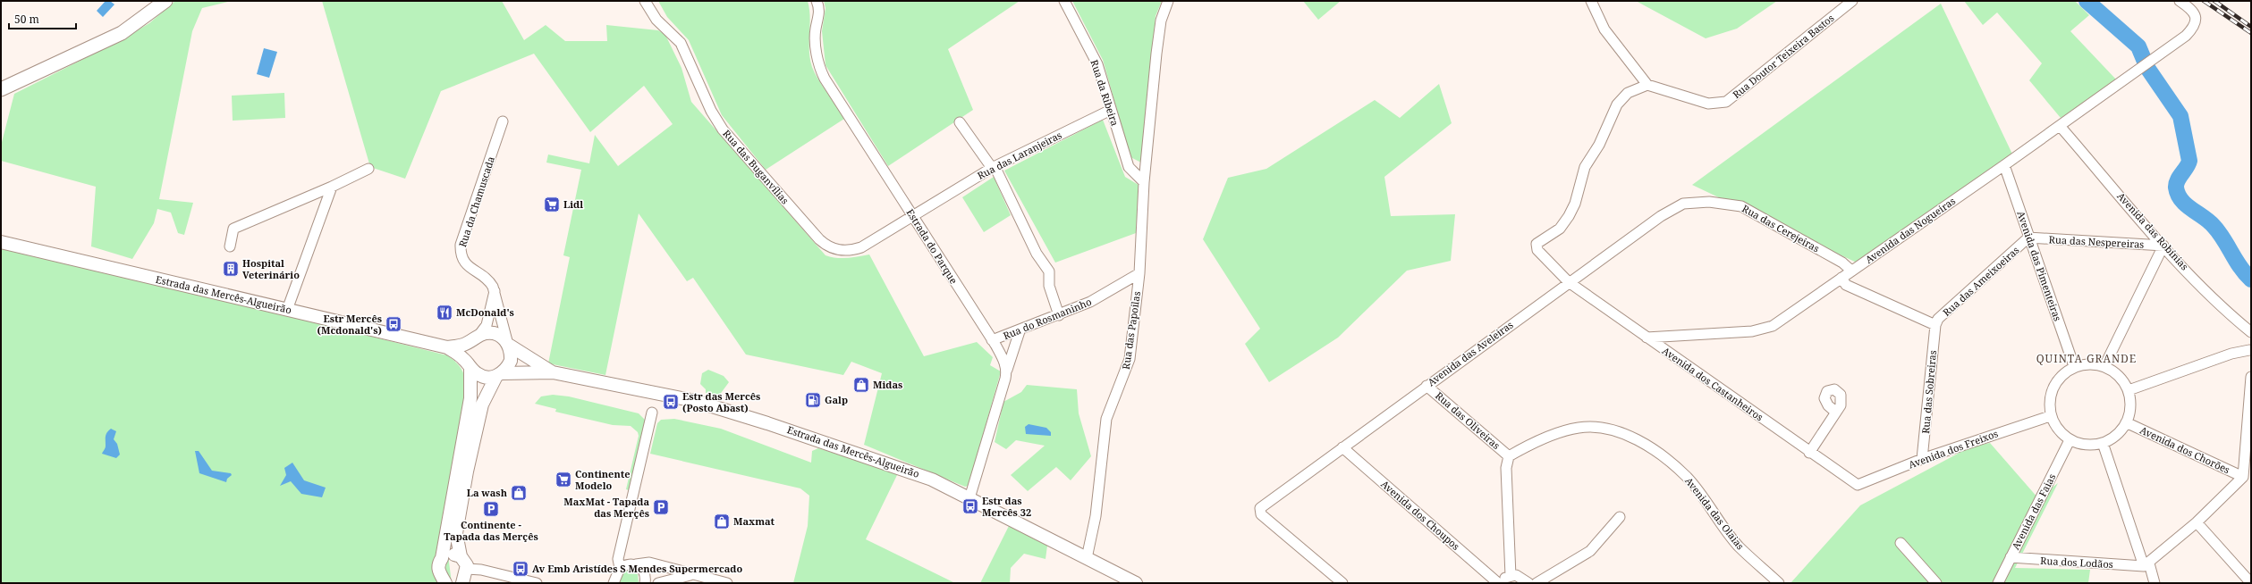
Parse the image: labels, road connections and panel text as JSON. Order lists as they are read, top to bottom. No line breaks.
{"streets":{"street":["Rua Doutor Teixeira Bastos","Rua da Ribeira","Rua das Laranjeiras","Rua das Buganvílias","Rua da Chamuscada","Rua das Cerejeiras","Avenida das Nogueiras","Avenida das Robínias","Rua das Nespereiras","Estrada do Parque","Avenida das Pimenteiras","Rua das Ameixoeiras","Estrada das Mercês-Algueirão","Rua do Rosmaninho","Rua das Papoilas","Avenida das Aveleiras","Avenida dos Castanheiros","Rua das Sobreiras","Rua das Oliveiras","Avenida dos Freixos","Avenida dos Chorões","Avenida das Faias","Avenida das Olaias","Avenida dos Choupos","Rua dos Lodãos"]},"crossings":[["Rua da Ribeira","Rua das Laranjeiras"],["Rua da Ribeira","Rua das Papoilas"],["Rua das Laranjeiras","Rua das Buganvílias"],["Rua das Laranjeiras","Estrada do Parque"],["Rua das Buganvílias","Estrada do Parque"],["Rua da Chamuscada","Estrada das Mercês-Algueirão"],["Rua das Cerejeiras","Avenida das Nogueiras"],["Rua das Cerejeiras","Avenida das Aveleiras"],["Avenida das Nogueiras","Avenida das Robínias"],["Avenida das Nogueiras","Avenida das Pimenteiras"],["Avenida das Nogueiras","Avenida dos Castanheiros"],["Avenida das Robínias","Rua das Nespereiras"],["Rua das Nespereiras","Avenida das Pimenteiras"],["Rua das Nespereiras","Rua das Ameixoeiras"],["Estrada do Parque","Rua do Rosmaninho"],["Avenida das Pimenteiras","Rua das Ameixoeiras"],["Avenida das Pimenteiras","Avenida dos Freixos"],["Avenida das Pimenteiras","Avenida dos Chorões"],["Avenida das Pimenteiras","Avenida das Faias"],["Rua das Ameixoeiras","Rua das Sobreiras"],["Estrada das Mercês-Algueirão","Rua das Papoilas"],["Rua do Rosmaninho","Rua das Papoilas"],["Avenida das Aveleiras","Avenida dos Castanheiros"],["Avenida das Aveleiras","Rua das Oliveiras"],["Avenida das Aveleiras","Avenida dos Choupos"],["Avenida dos Castanheiros","Avenida dos Freixos"],["Rua das Sobreiras","Avenida dos Freixos"],["Rua das Oliveiras","Avenida das Olaias"],["Avenida dos Freixos","Avenida dos Chorões"],["Avenida dos Freixos","Avenida das Faias"],["Avenida dos Chorões","Avenida das Faias"],["Avenida das Faias","Rua dos Lodãos"]],"districts":["QUINTA GRANDE"],"places":{"supermarket":["Lidl","Continente Modelo"],"building":["Hospital Veterinário"],"restaurant":["McDonald's"],"bus stop":["Estr Mercês (Mcdonald's)","Estr das Mercês (Posto Abast)","Estr das Mercês 32","Av Emb Aristídes S Mendes Supermercado"],"shop":["Midas","La wash","Maxmat"],"fuel station":["Galp"],"parking":["MaxMat - Tapada das Merçês","Continente - Tapada das Merçês"]},"scale_bar":"50 m"}
